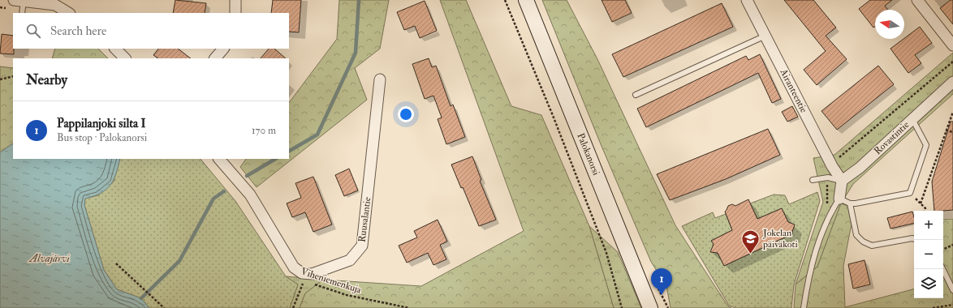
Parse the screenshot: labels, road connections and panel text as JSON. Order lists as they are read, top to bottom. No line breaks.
{"streets":{"main road":["Palokanorsi"],"street":["Airanteentie","Rovastintie","Ruusalantie"],"path":["Viheniemenkuja"]},"crossings":[["Airanteentie","Rovastintie"]],"water":["Alvajärvi"],"places":{"school or university":["Jokelan päiväkoti"]},"north":"left","page":{"search":"Search here","heading":"Nearby","list":[{"mark":"1","name":"Pappilanjoki silta I","note":"Bus stop · Palokanorsi","value":"170 m"}],"map_buttons":["+","−"],"pins":"1"}}
